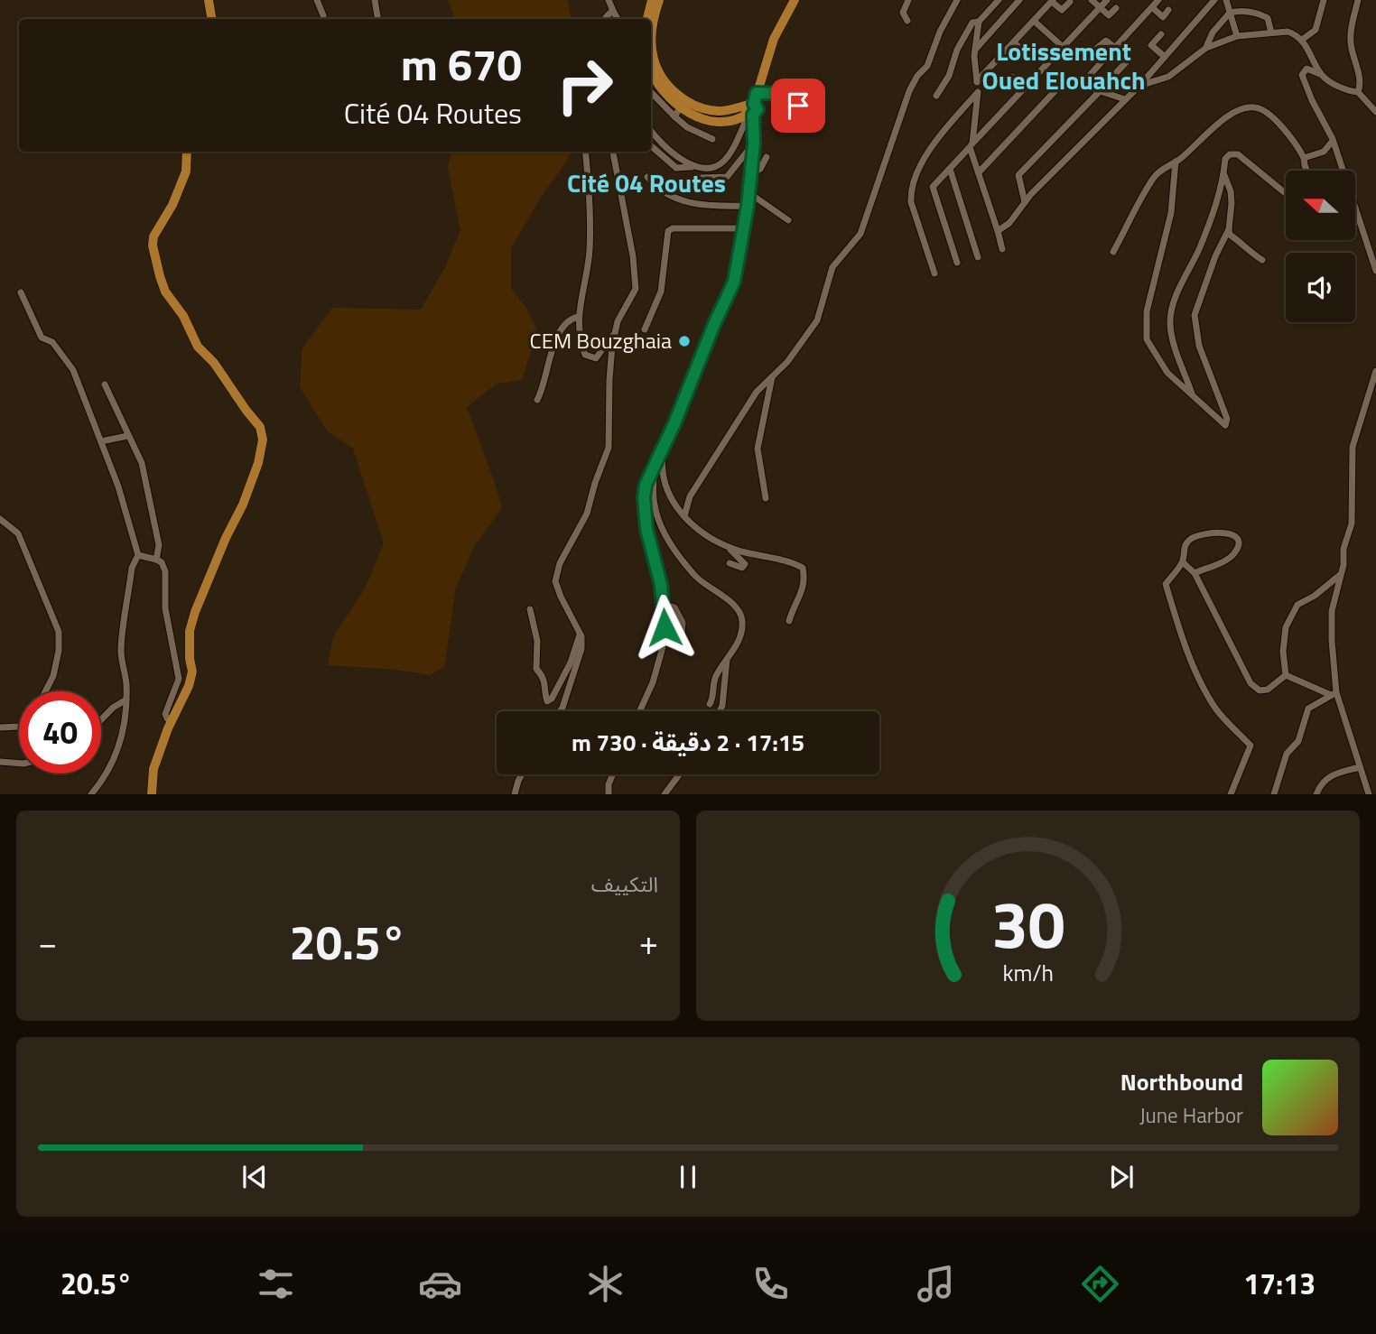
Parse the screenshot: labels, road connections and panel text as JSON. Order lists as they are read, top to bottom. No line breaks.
{"districts":["Lotissement Oued Elouahch","Cité 04 Routes"],"places":["CEM Bouzghaia"],"north":"left","page":{"turn":["670 m","Cité 04 Routes"],"limit":"40","trip":"17:15 · 2 دقيقة · 730 m","tile":"التكييف","heat":["−","20.5°","+"],"song":["Northbound","June Harbor"],"tabs":["17:13","20.5°"],"gauge":["30","km/h"]}}
